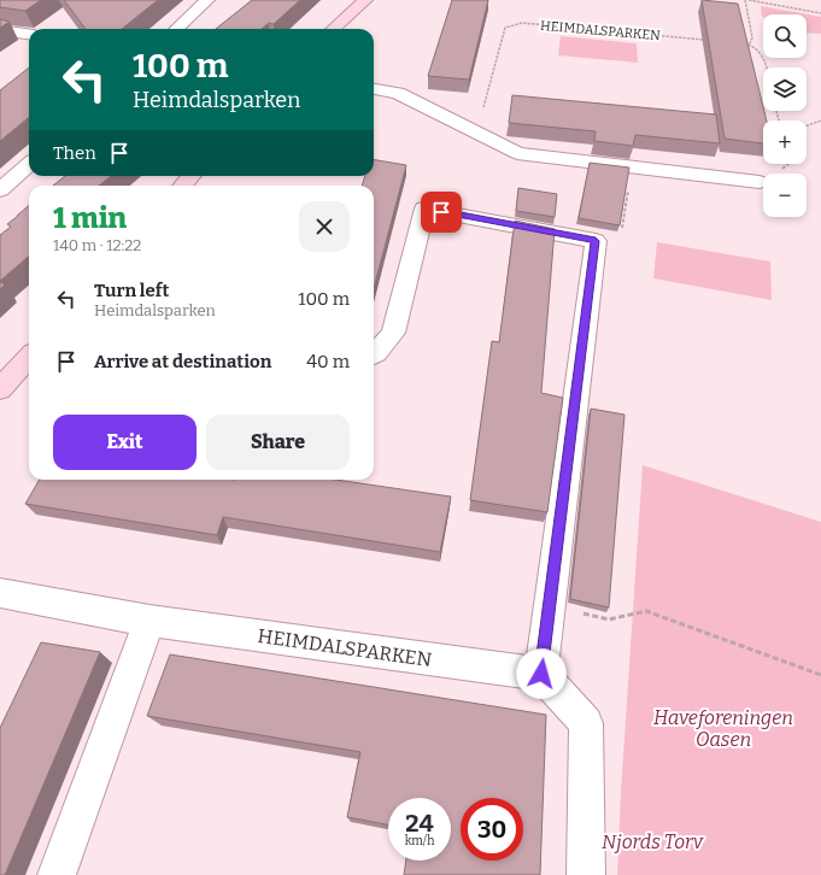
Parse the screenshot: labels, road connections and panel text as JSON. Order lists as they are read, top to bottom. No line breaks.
{"streets":{"street":["HEIMDALSPARKEN"]},"parks":["Haveforeningen Oasen","Njords Torv"],"page":{"map_buttons":["+","−"],"turn":["100 m","Heimdalsparken"],"then":"Then","heading":["1 min","140 m · 12:22"],"list":[{"name":"Turn left","note":"Heimdalsparken","value":"100 m"},{"name":"Arrive at destination","value":"40 m"}],"buttons":["Exit","Share"],"speed":"24 km/h","limit":"30"}}
